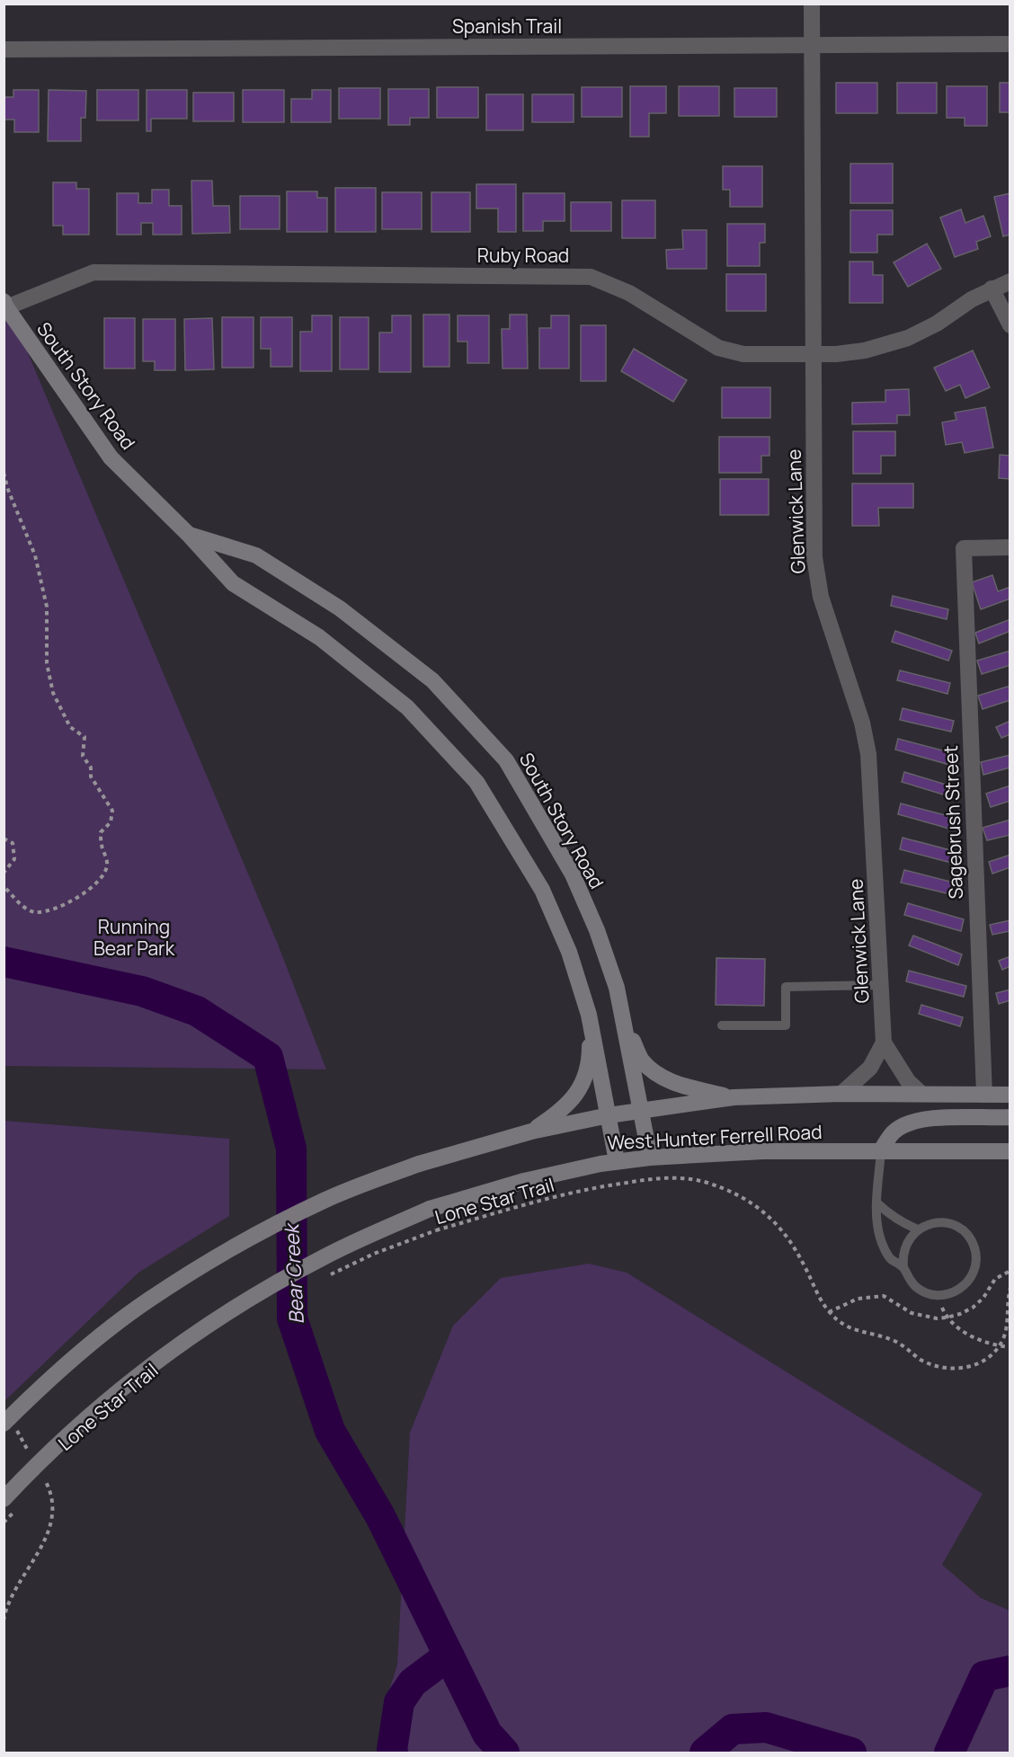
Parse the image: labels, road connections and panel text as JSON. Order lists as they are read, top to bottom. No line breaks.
{"streets":{"main road":["South Story Road","West Hunter Ferrell Road"],"street":["Spanish Trail","Ruby Road","Glenwick Lane","Sagebrush Street"],"path":["Lone Star Trail"]},"crossings":[["Spanish Trail","Glenwick Lane"],["Ruby Road","South Story Road"],["Ruby Road","Glenwick Lane"],["South Story Road","West Hunter Ferrell Road"],["Glenwick Lane","West Hunter Ferrell Road"],["Sagebrush Street","West Hunter Ferrell Road"]],"water":["Bear Creek"],"parks":["Running Bear Park"]}
